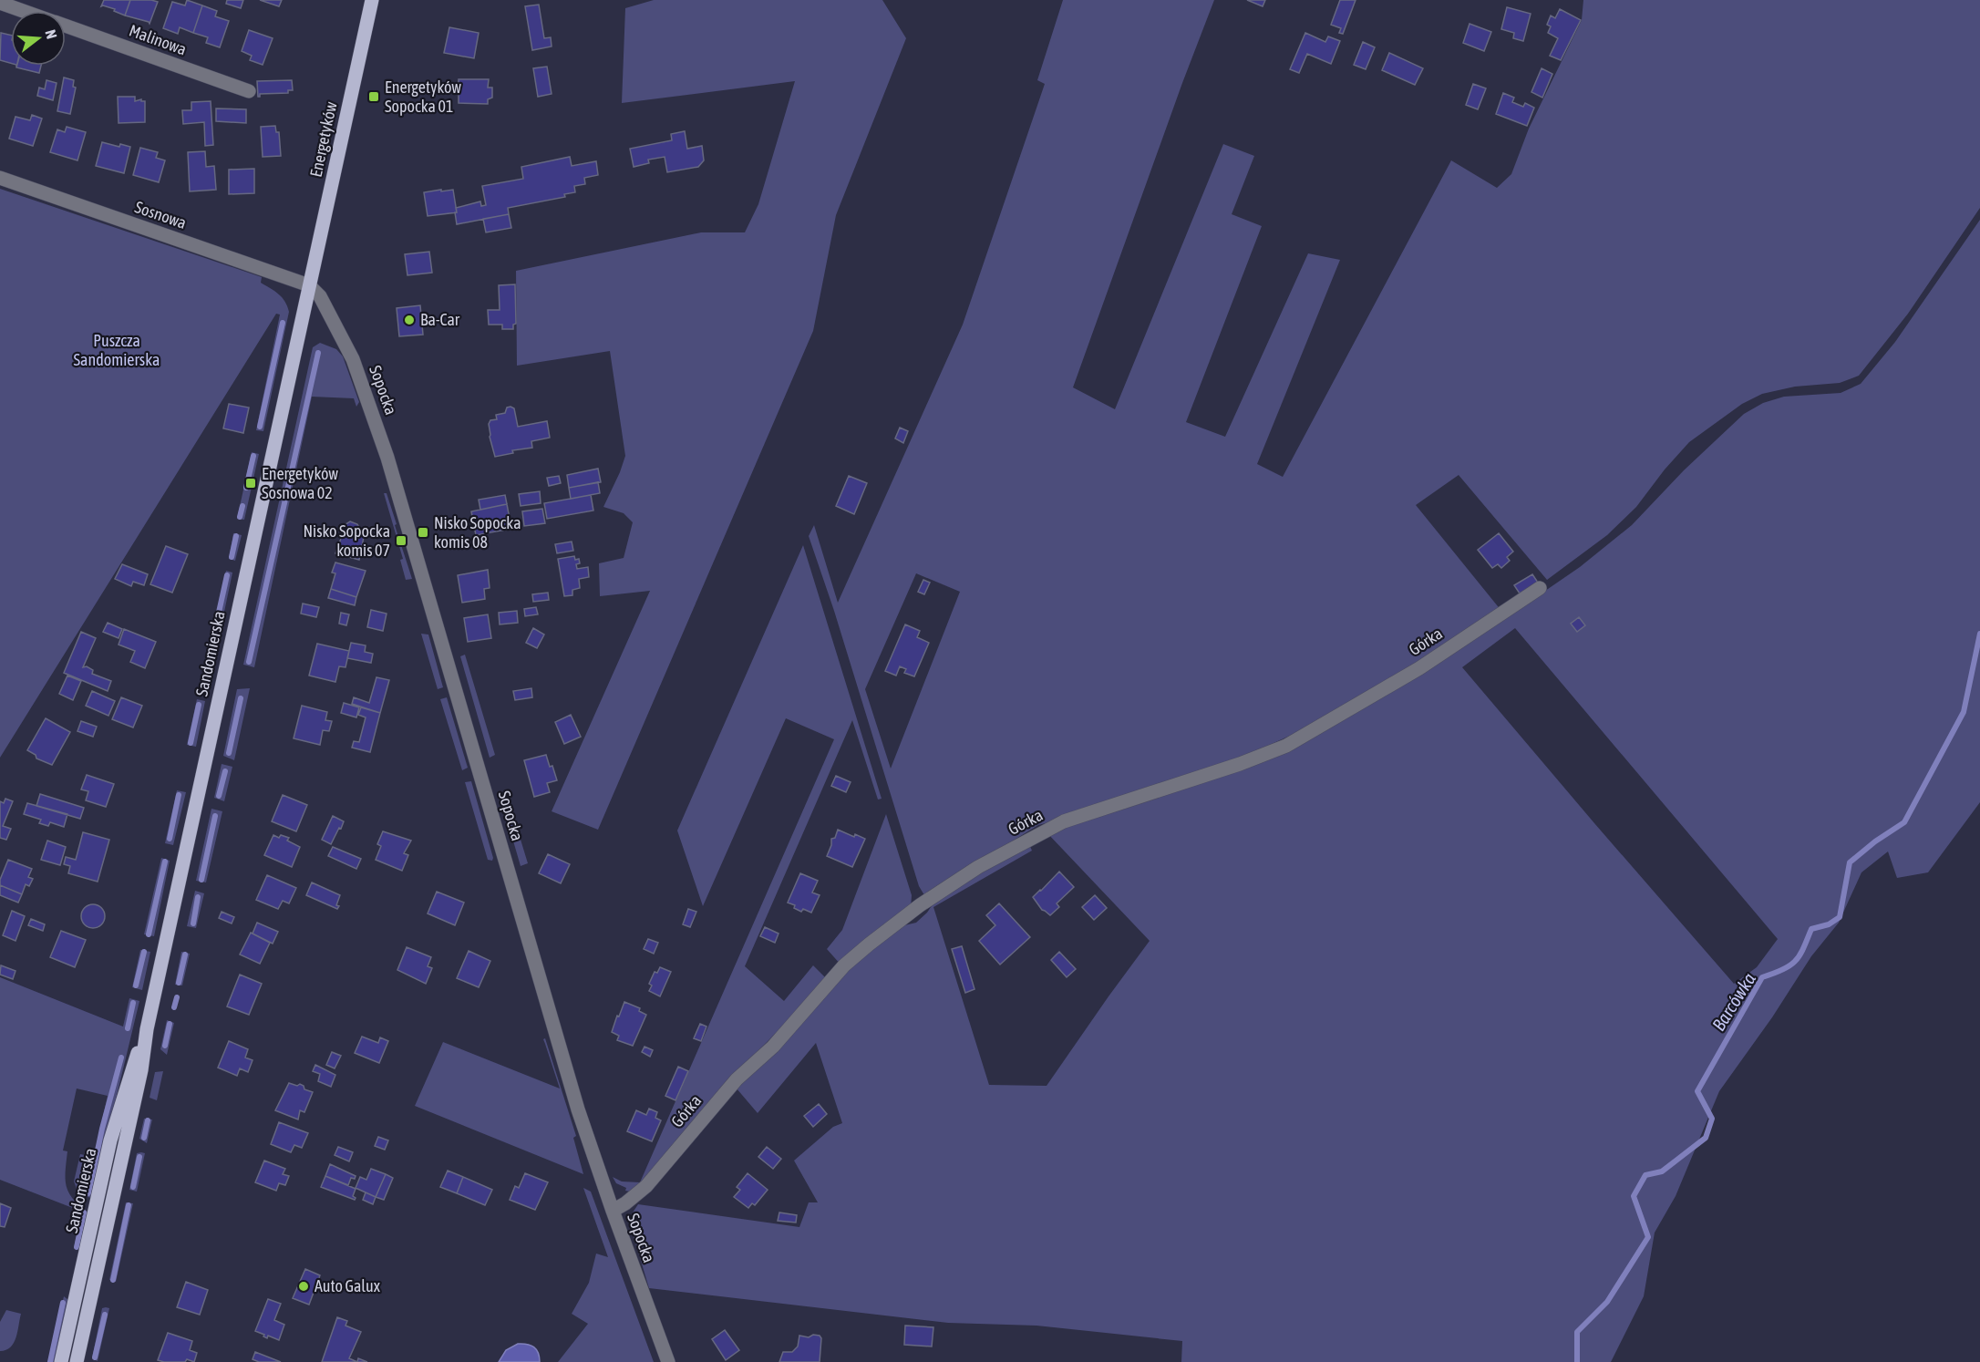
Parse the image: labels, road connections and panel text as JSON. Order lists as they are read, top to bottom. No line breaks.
{"streets":{"main road":["Energetyków","Sandomierska"],"street":["Malinowa","Sosnowa","Sopocka","Górka"]},"crossings":[["Energetyków","Sosnowa"],["Energetyków","Sopocka"],["Energetyków","Sandomierska"],["Sosnowa","Sopocka"],["Sosnowa","Sandomierska"],["Sopocka","Górka"],["Sopocka","Sandomierska"]],"water":["Barcówka"],"parks":["Puszcza Sandomierska"],"places":{"transit":["Energetyków Sopocka 01","Energetyków Sosnowa 02","Nisko Sopocka komis 08","Nisko Sopocka komis 07"],"other":["Ba-Car","Auto Galux"]},"north":"right"}
